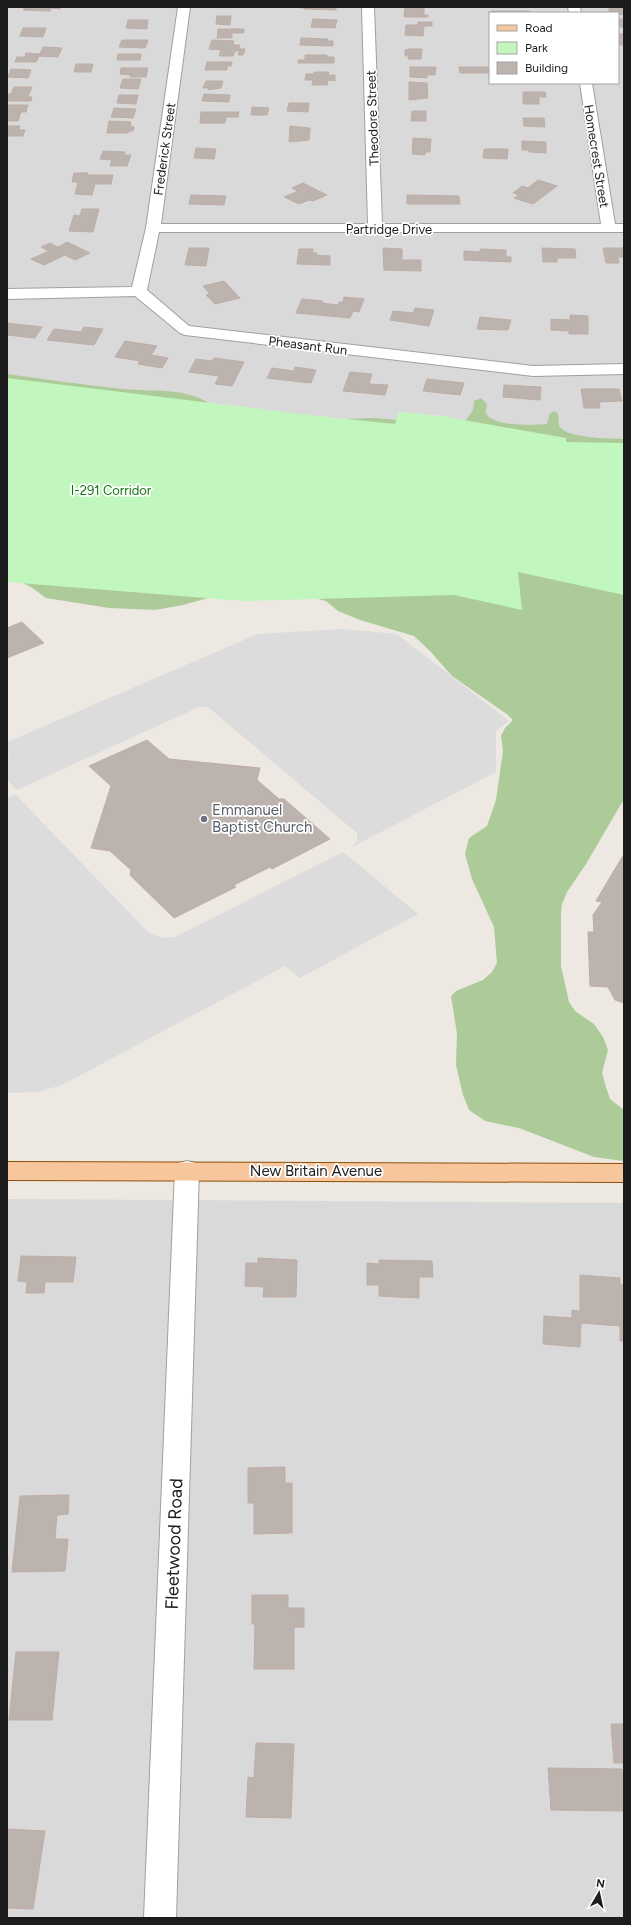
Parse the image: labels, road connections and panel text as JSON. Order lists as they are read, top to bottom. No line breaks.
{"streets":{"main road":["New Britain Avenue"],"street":["Theodore Street","Frederick Street","Homecrest Street","Partridge Drive","Pheasant Run","Fleetwood Road"]},"crossings":[["Theodore Street","Partridge Drive"],["Frederick Street","Partridge Drive"],["Frederick Street","Pheasant Run"],["Homecrest Street","Partridge Drive"],["New Britain Avenue","Fleetwood Road"]],"parks":["I-291 Corridor"],"places":["Emmanuel Baptist Church"],"legend":["Road","Park","Building"],"north":"top"}
